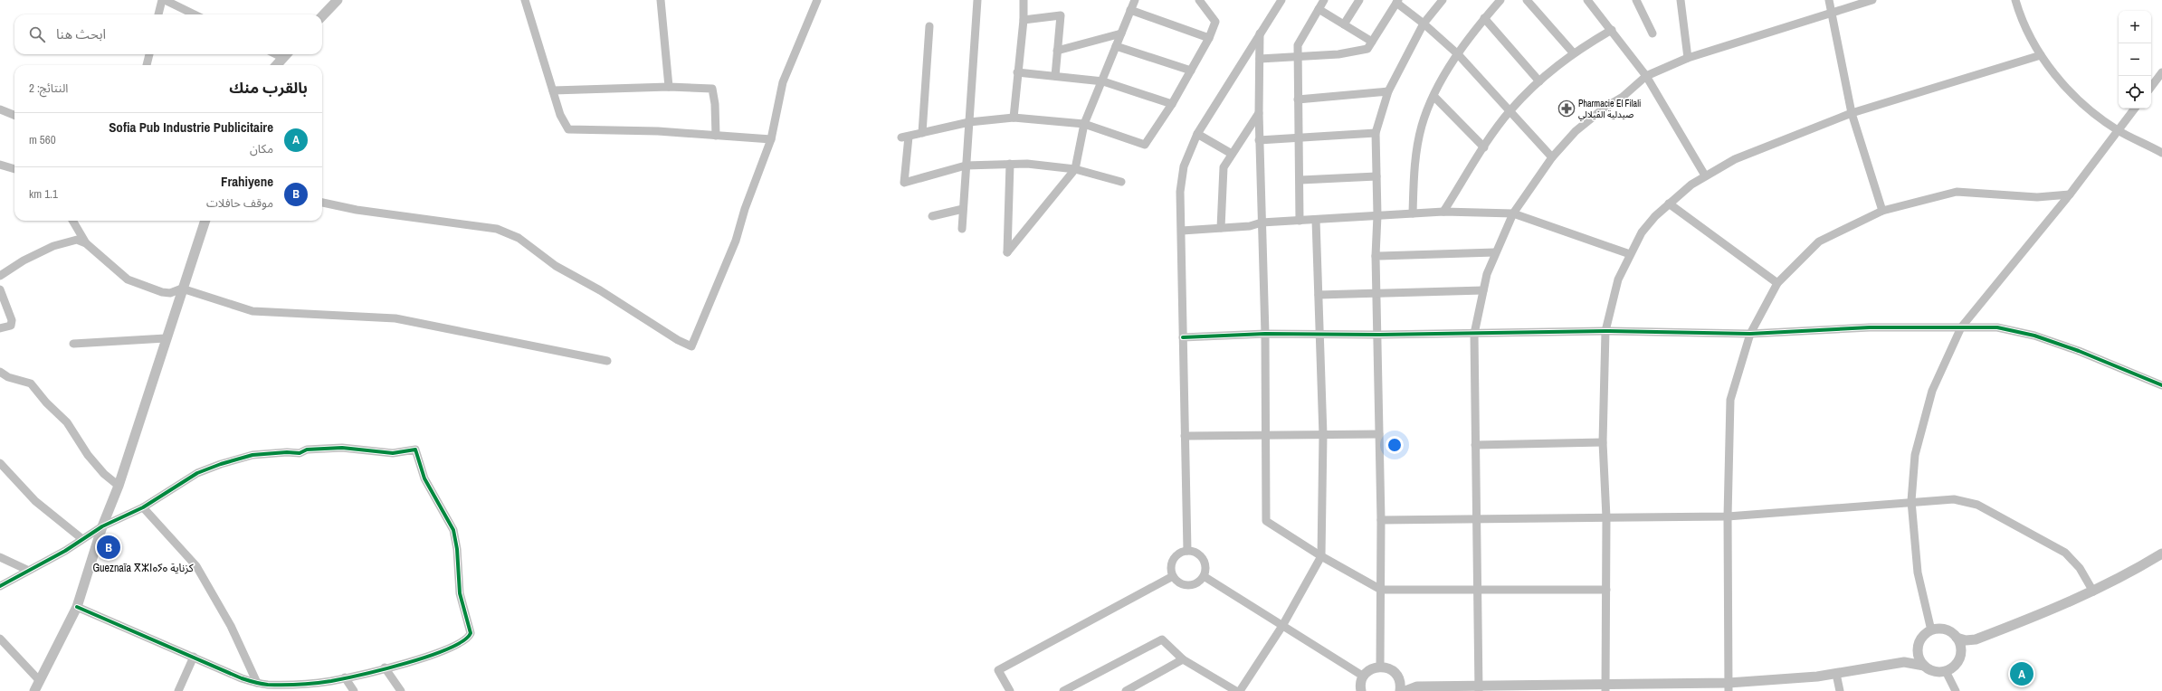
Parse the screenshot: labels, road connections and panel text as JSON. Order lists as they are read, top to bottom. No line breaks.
{"districts":["Gueznaïa ⴳⵣⵏⴰⵢⴰ كزناية"],"places":{"pharmacy":["Pharmacie El Filali صيدلية الفيلالي"]},"page":{"map_buttons":["+","−"],"search":"ابحث هنا","heading":["بالقرب منك","النتائج: 2"],"list":[{"mark":"A","name":"Sofia Pub Industrie Publicitaire","note":"مكان","value":"560 m"},{"mark":"B","name":"Frahiyene","note":"موقف حافلات","value":"1.1 km"}],"pins":["B","A"]}}
